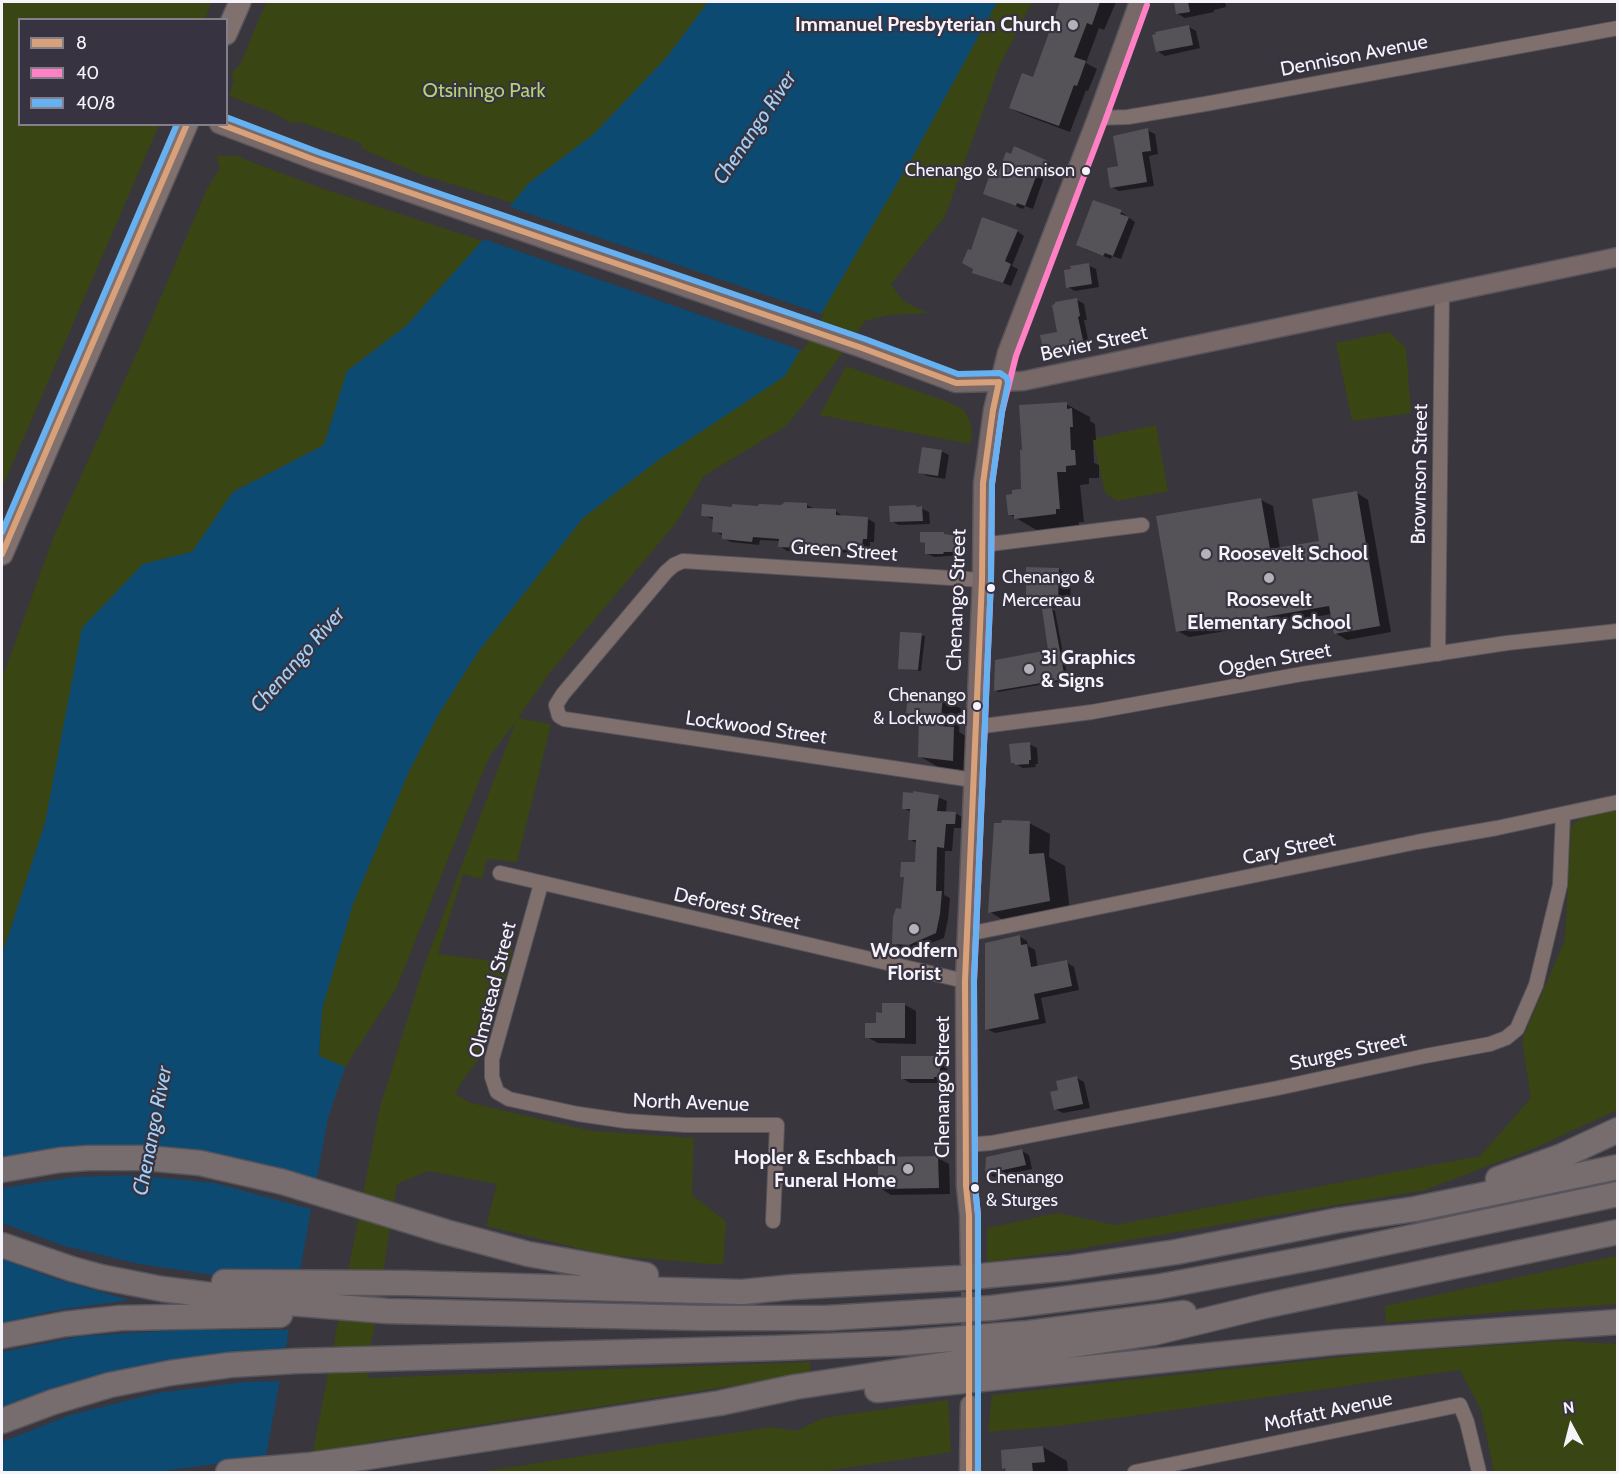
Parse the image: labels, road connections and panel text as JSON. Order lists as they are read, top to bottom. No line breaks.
{"streets":{"main road":["Bevier Street","Chenango Street"],"street":["Dennison Avenue","Brownson Street","Green Street","Ogden Street","Lockwood Street","Cary Street","Deforest Street","Olmstead Street","Sturges Street","North Avenue","Moffatt Avenue"]},"crossings":[["Dennison Avenue","Chenango Street"],["Bevier Street","Brownson Street"],["Bevier Street","Chenango Street"],["Brownson Street","Ogden Street"],["Green Street","Chenango Street"],["Green Street","Lockwood Street"],["Chenango Street","Ogden Street"],["Chenango Street","Lockwood Street"],["Chenango Street","Cary Street"],["Chenango Street","Deforest Street"],["Chenango Street","Sturges Street"],["Cary Street","Sturges Street"],["Deforest Street","Olmstead Street"],["Olmstead Street","North Avenue"]],"water":["Chenango River"],"parks":["Otsiningo Park"],"places":["Immanuel Presbyterian Church","Chenango & Dennison","Roosevelt School","Roosevelt Elementary School","Chenango & Mercereau","3i Graphics & Signs","Chenango & Lockwood","Woodfern Florist","Hopler & Eschbach Funeral Home","Chenango & Sturges"],"lines":["transit line 40","transit line 40/8","transit line 8"],"legend":["8","40","40/8"],"north":"top"}
